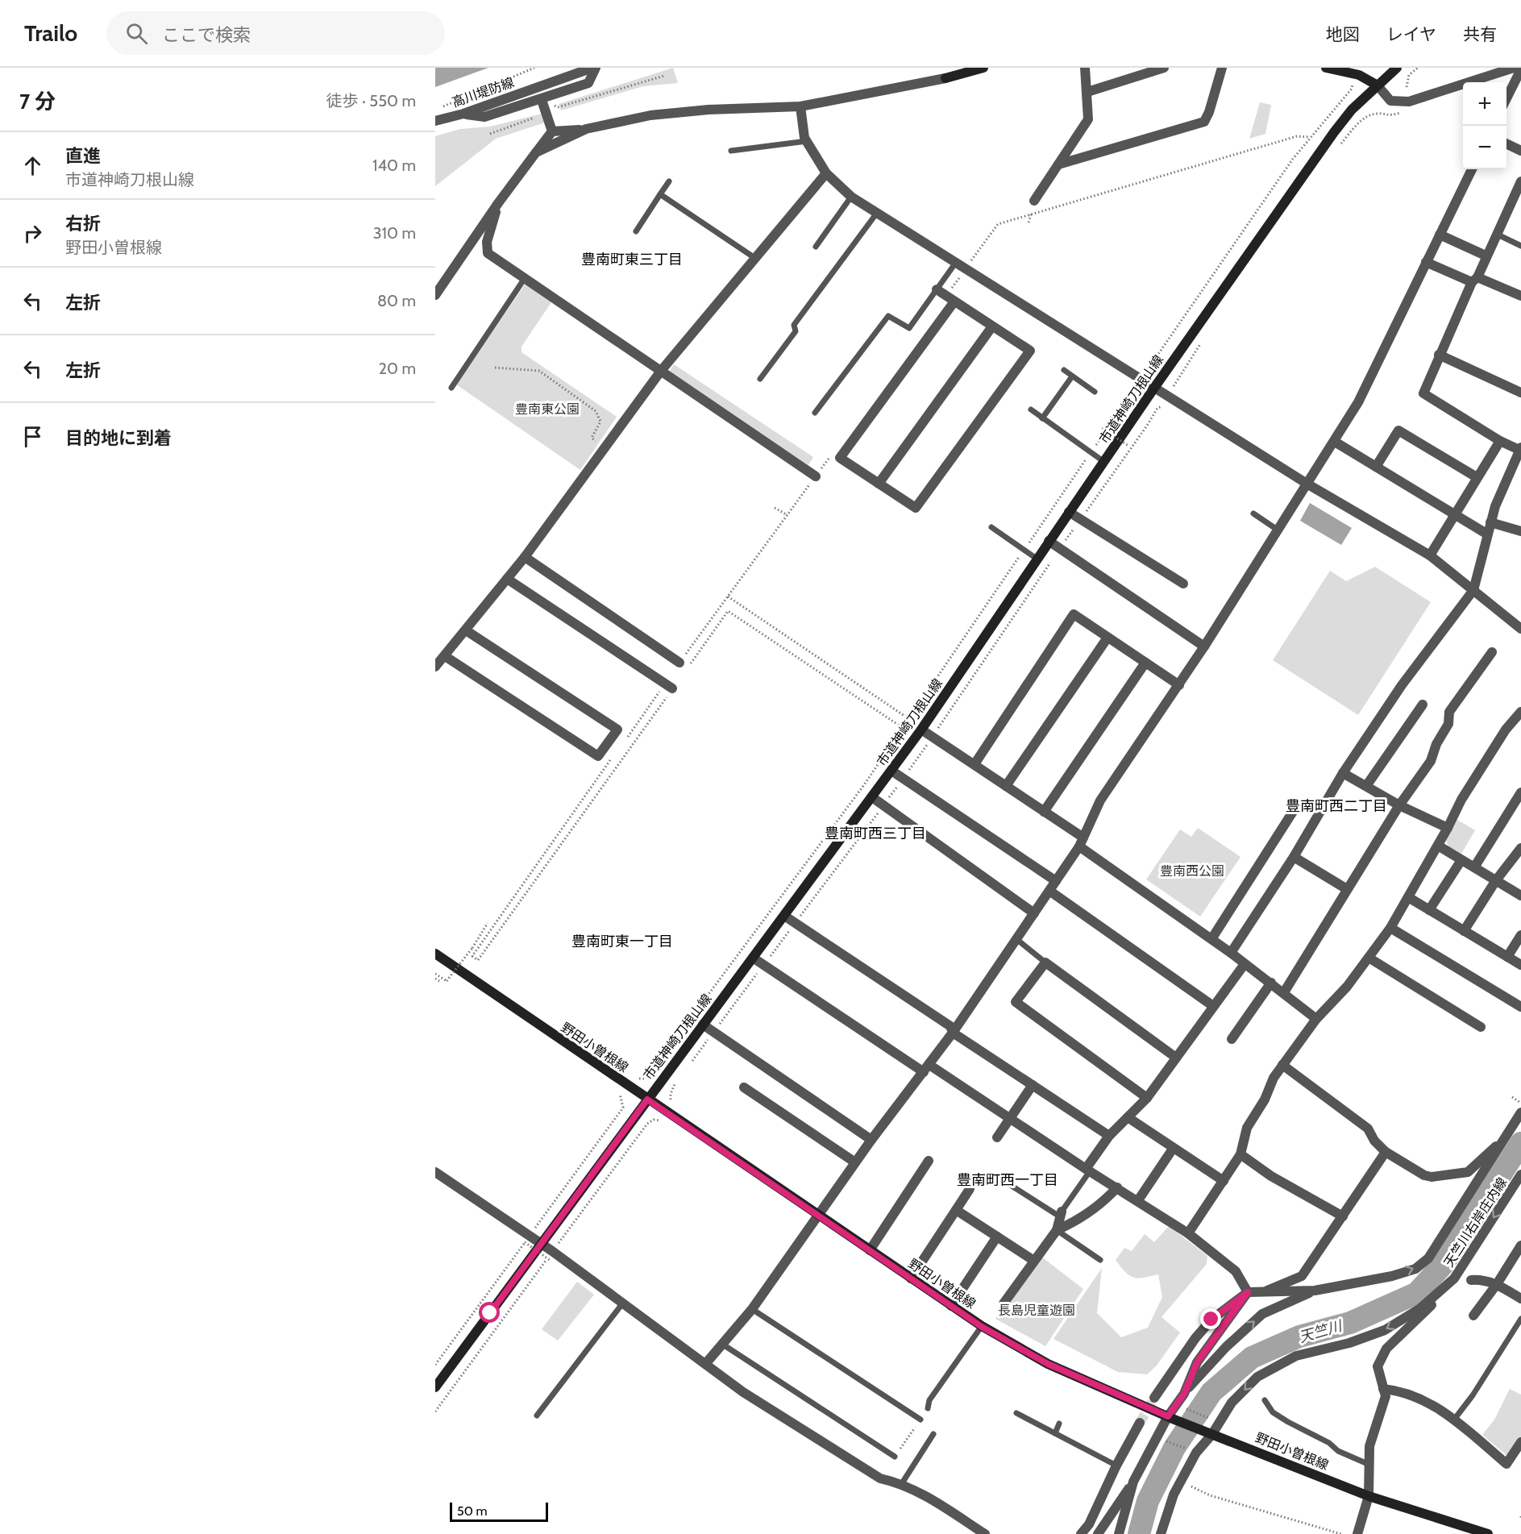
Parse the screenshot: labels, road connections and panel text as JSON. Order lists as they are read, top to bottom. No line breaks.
{"streets":{"street":["高川堤防線","市道神崎刀根山線","野田小曽根線","天竺川右岸庄内線"]},"crossings":[["市道神崎刀根山線","野田小曽根線"],["野田小曽根線","天竺川右岸庄内線"]],"districts":["豊南町東三丁目","豊南町西二丁目","豊南町西三丁目","豊南町東一丁目","豊南町西一丁目"],"water":["天竺川"],"parks":["豊南東公園","豊南西公園","長島児童遊園"],"scale_bar":"50 m","page":{"header":"Trailo","search":"ここで検索","nav":["地図","レイヤ","共有"],"heading":["7 分","徒歩 · 550 m"],"map_buttons":["+","−"],"list":[["直進","市道神崎刀根山線","140 m"],["右折","野田小曽根線","310 m"],["左折","80 m"],["左折","20 m"],"目的地に到着"],"scale":"50 m"}}
